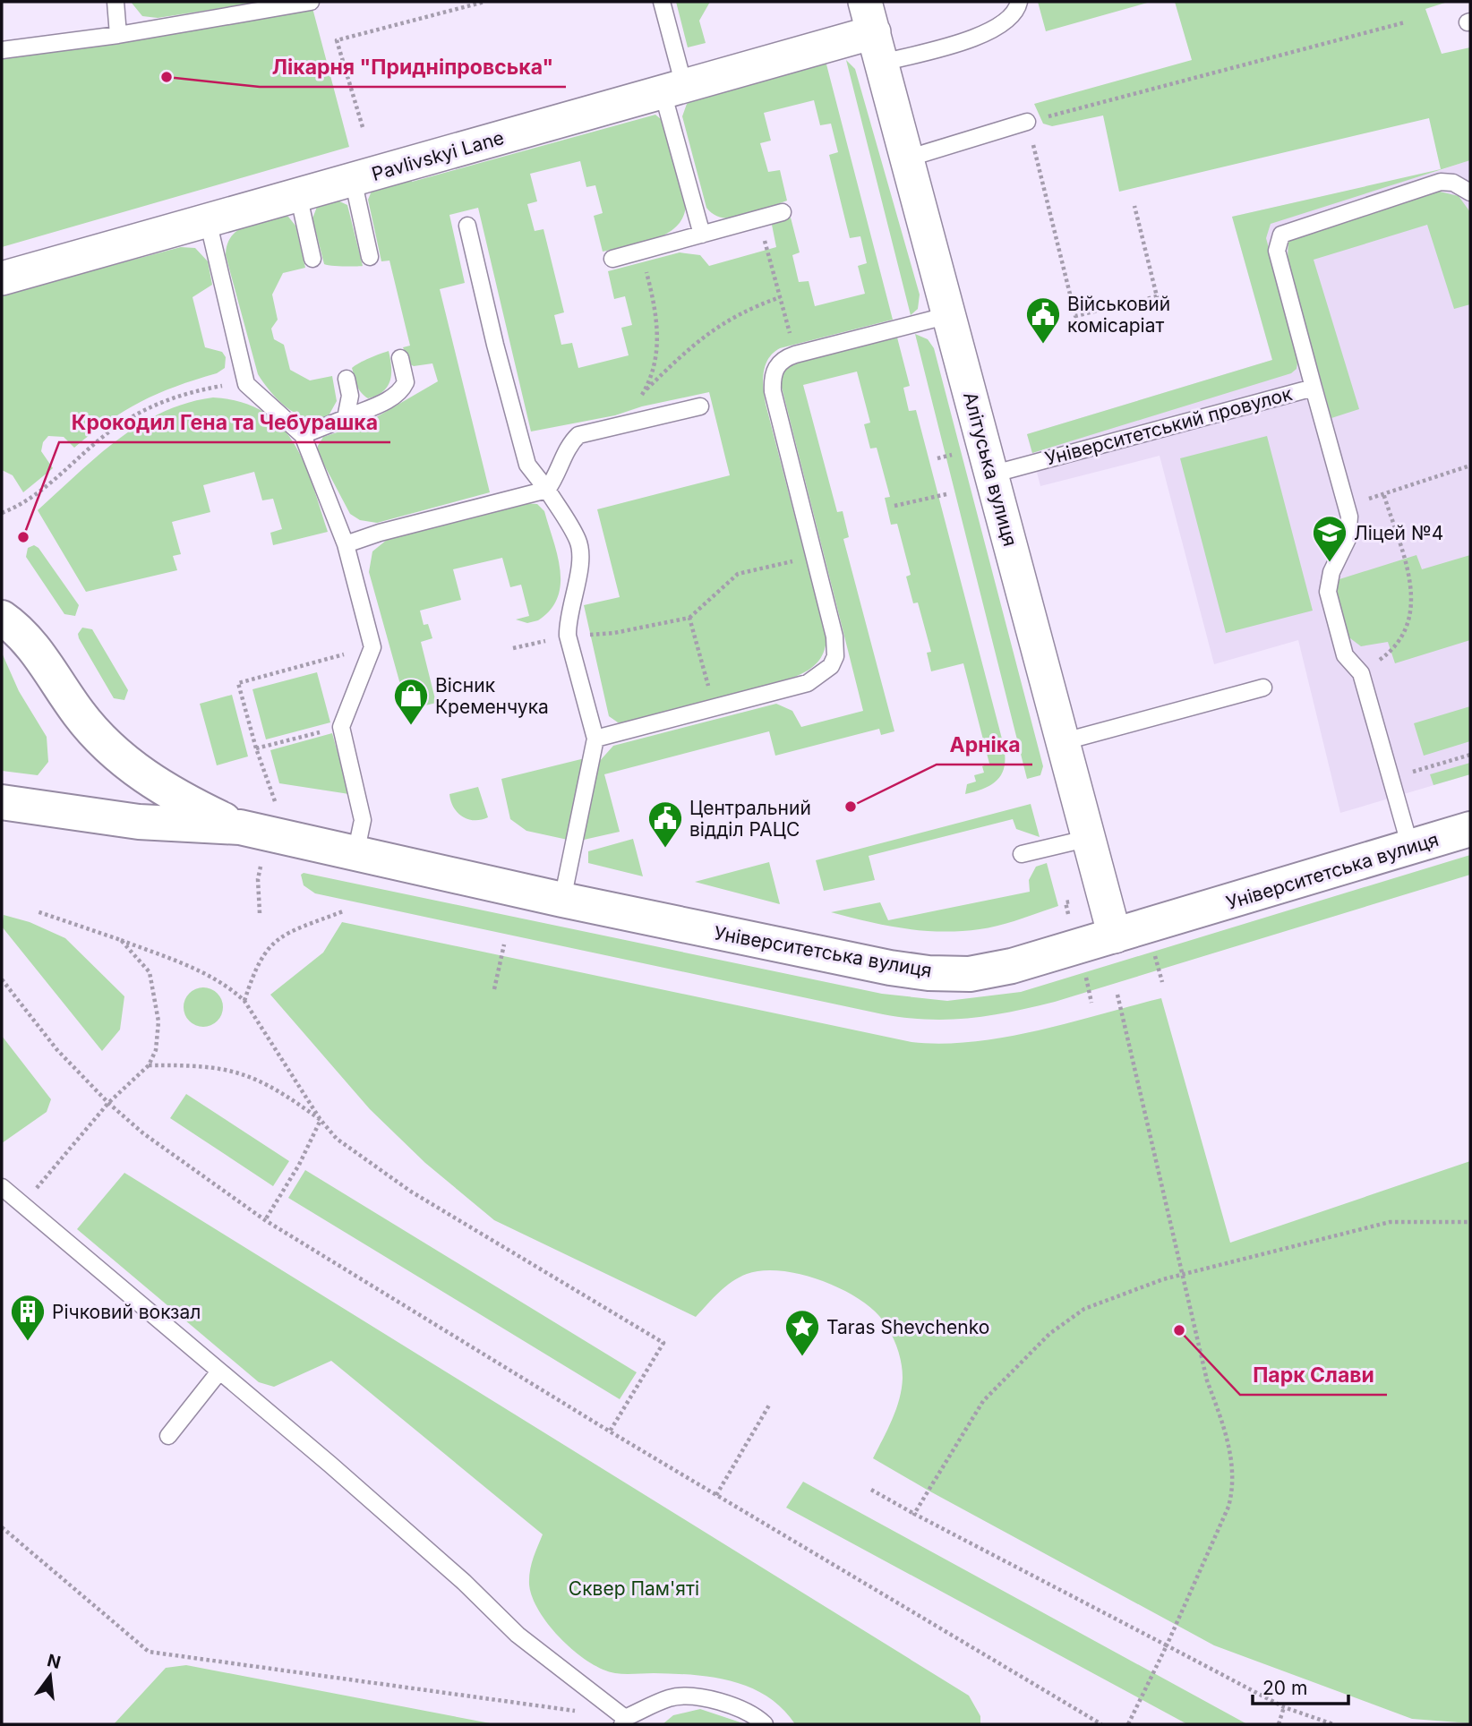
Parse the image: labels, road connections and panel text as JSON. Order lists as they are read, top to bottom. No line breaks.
{"streets":{"street":["Pavlivskyi Lane","Алітуська вулиця","Університетська вулиця"],"lane":["Університетський провулок"]},"crossings":[["Pavlivskyi Lane","Алітуська вулиця"],["Університетський провулок","Алітуська вулиця"],["Університетський провулок","Університетська вулиця"],["Алітуська вулиця","Університетська вулиця"]],"parks":["Сквер Пам'яті"],"places":{"other":["Лікарня \"Придніпровська\"","Крокодил Гена та Чебурашка","Арніка","Парк Слави"],"public building":["Військовий комісаріат","Центральний відділ РАЦС"],"school or university":["Ліцей №4"],"shop":["Вісник Кременчука"],"building":["Річковий вокзал"],"place":["Taras Shevchenko"]},"scale_bar":"20 m","north":"top"}
